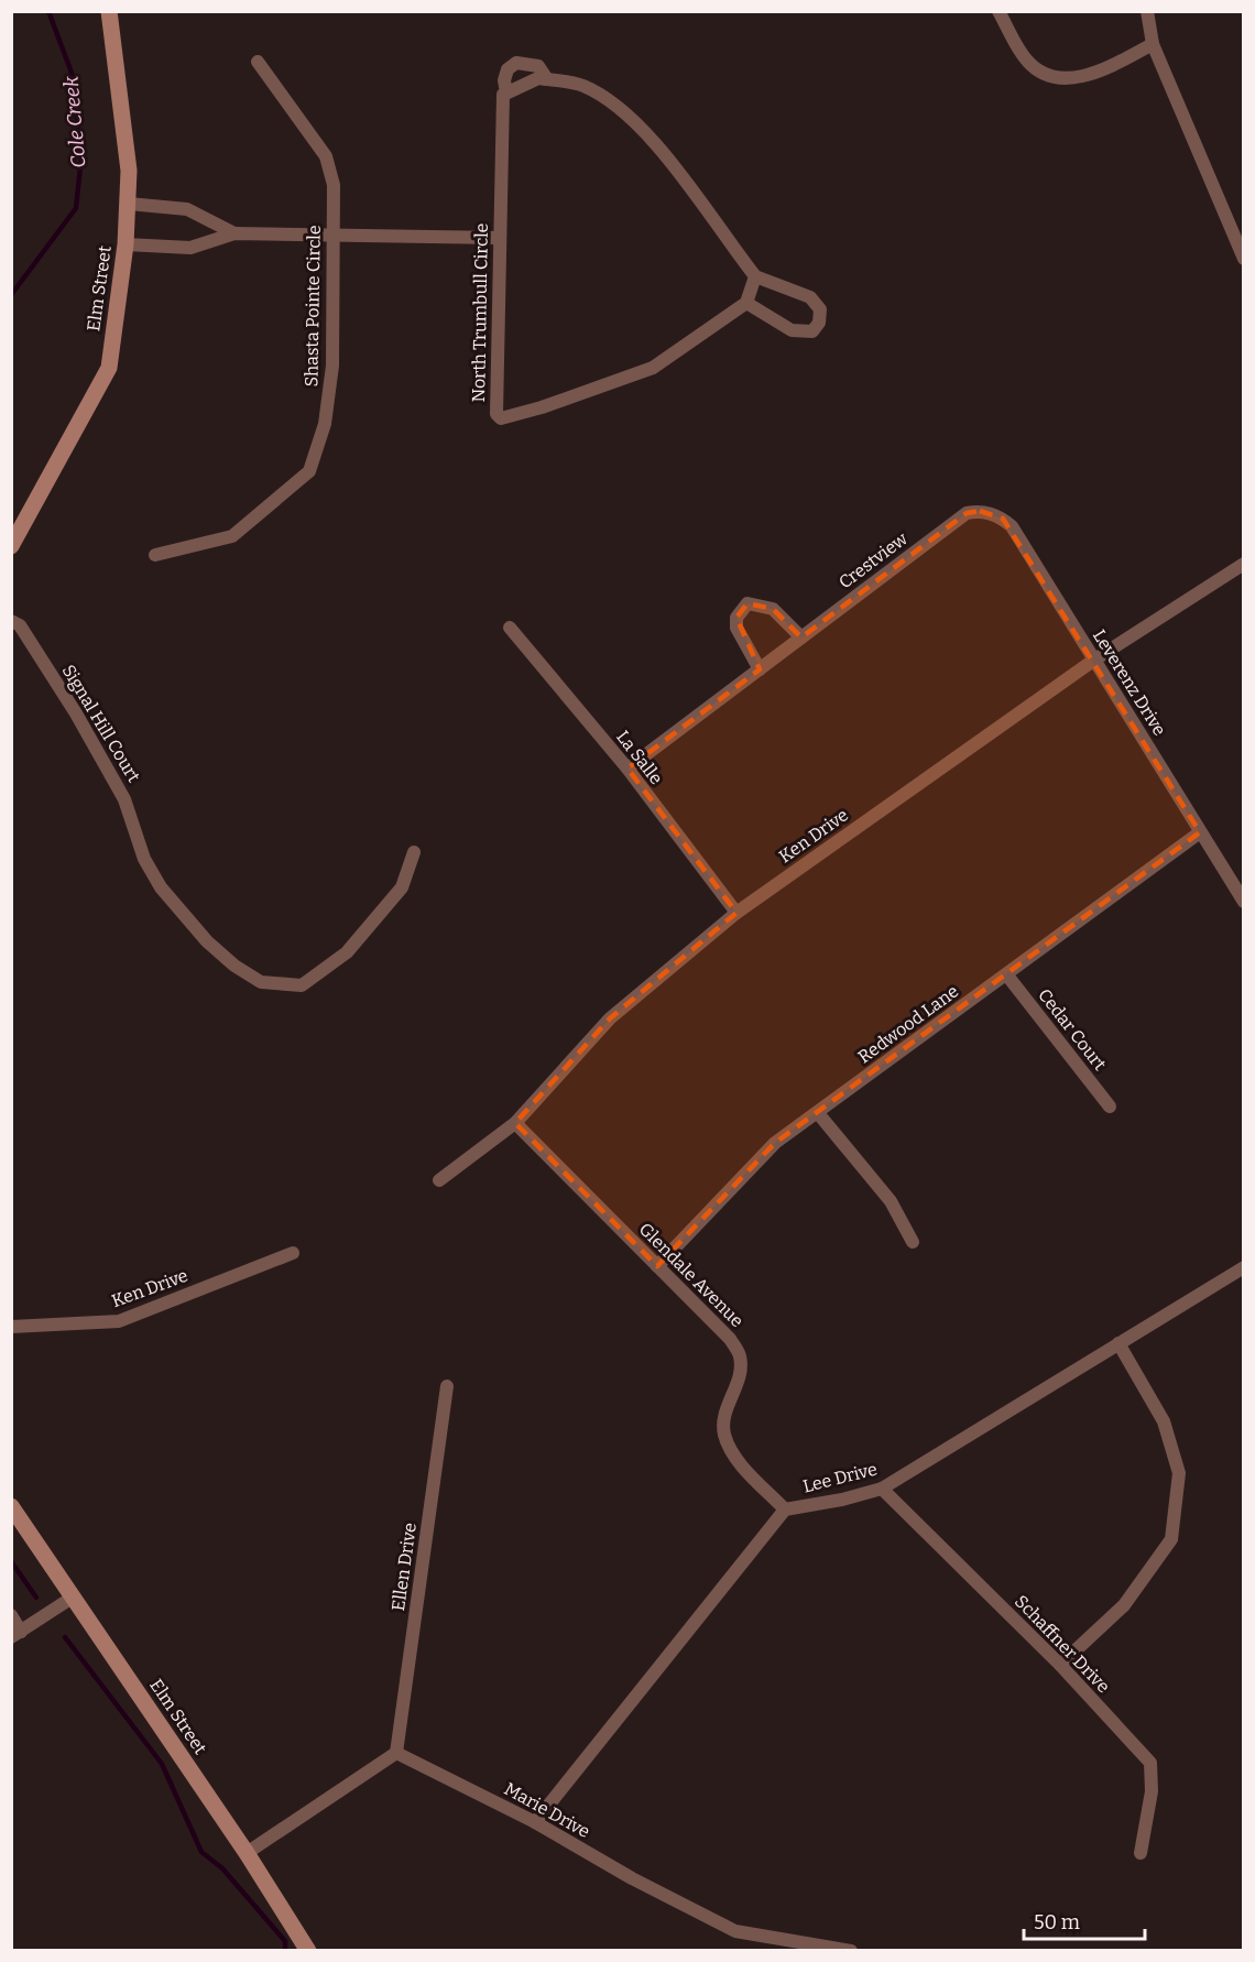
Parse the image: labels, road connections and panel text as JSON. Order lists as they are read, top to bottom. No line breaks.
{"streets":{"main road":["Elm Street"],"street":["Shasta Pointe Circle","North Trumbull Circle","Crestview","Leverenz Drive","Signal Hill Court","La Salle","Ken Drive","Redwood Lane","Cedar Court","Glendale Avenue","Lee Drive","Ellen Drive","Schaffner Drive","Marie Drive"]},"crossings":[["Crestview","Leverenz Drive"],["Crestview","La Salle"],["Leverenz Drive","Ken Drive"],["Leverenz Drive","Redwood Lane"],["La Salle","Ken Drive"],["Ken Drive","Glendale Avenue"],["Redwood Lane","Cedar Court"],["Redwood Lane","Glendale Avenue"],["Glendale Avenue","Lee Drive"],["Lee Drive","Schaffner Drive"],["Lee Drive","Marie Drive"],["Ellen Drive","Marie Drive"]],"water":["Cole Creek"],"scale_bar":"50 m"}
